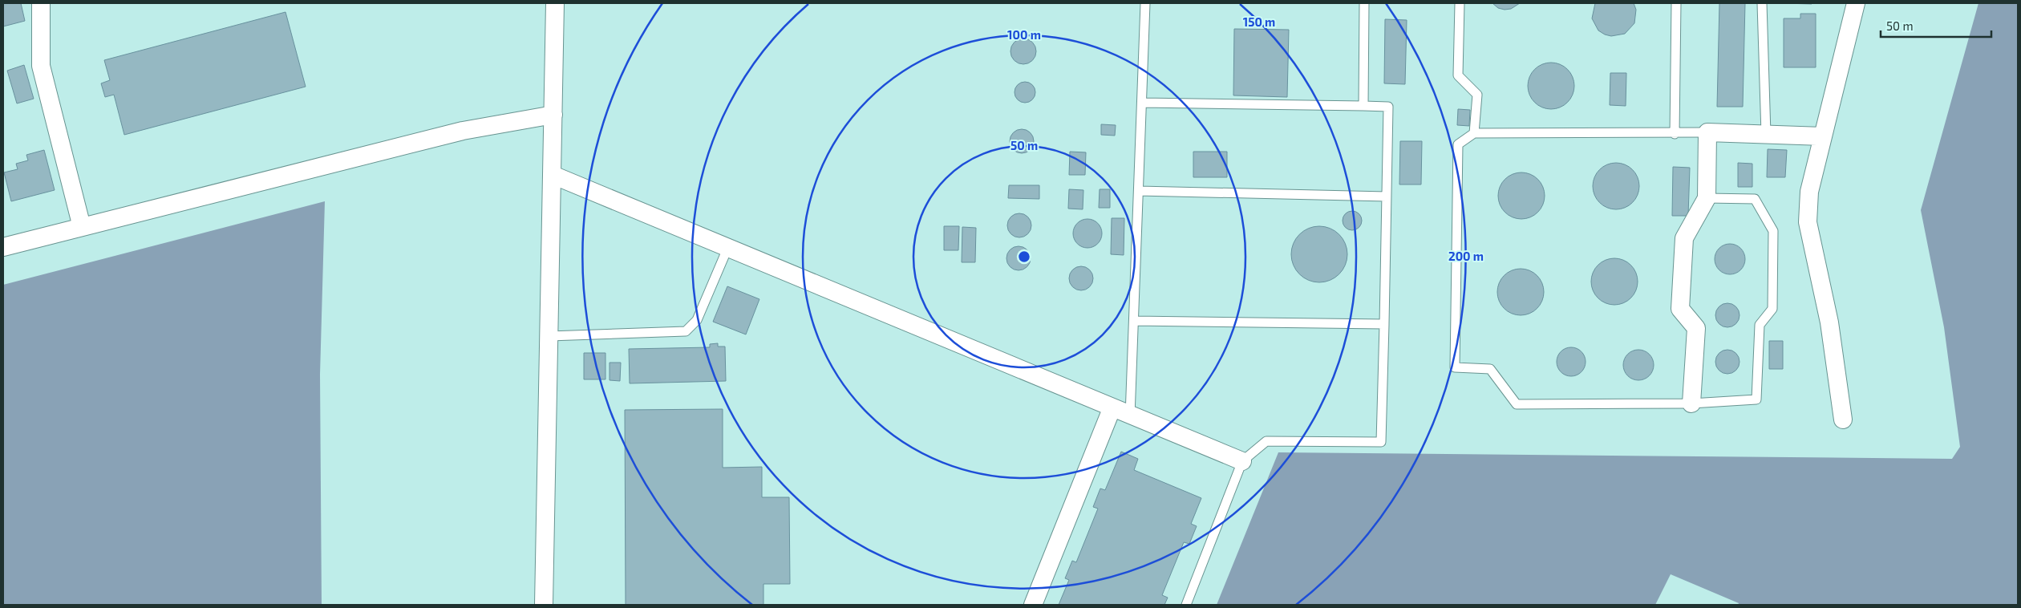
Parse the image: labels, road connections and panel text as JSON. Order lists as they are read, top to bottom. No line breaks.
{"scale_bar":"50 m","rings":["150 m","100 m","50 m","200 m"]}
